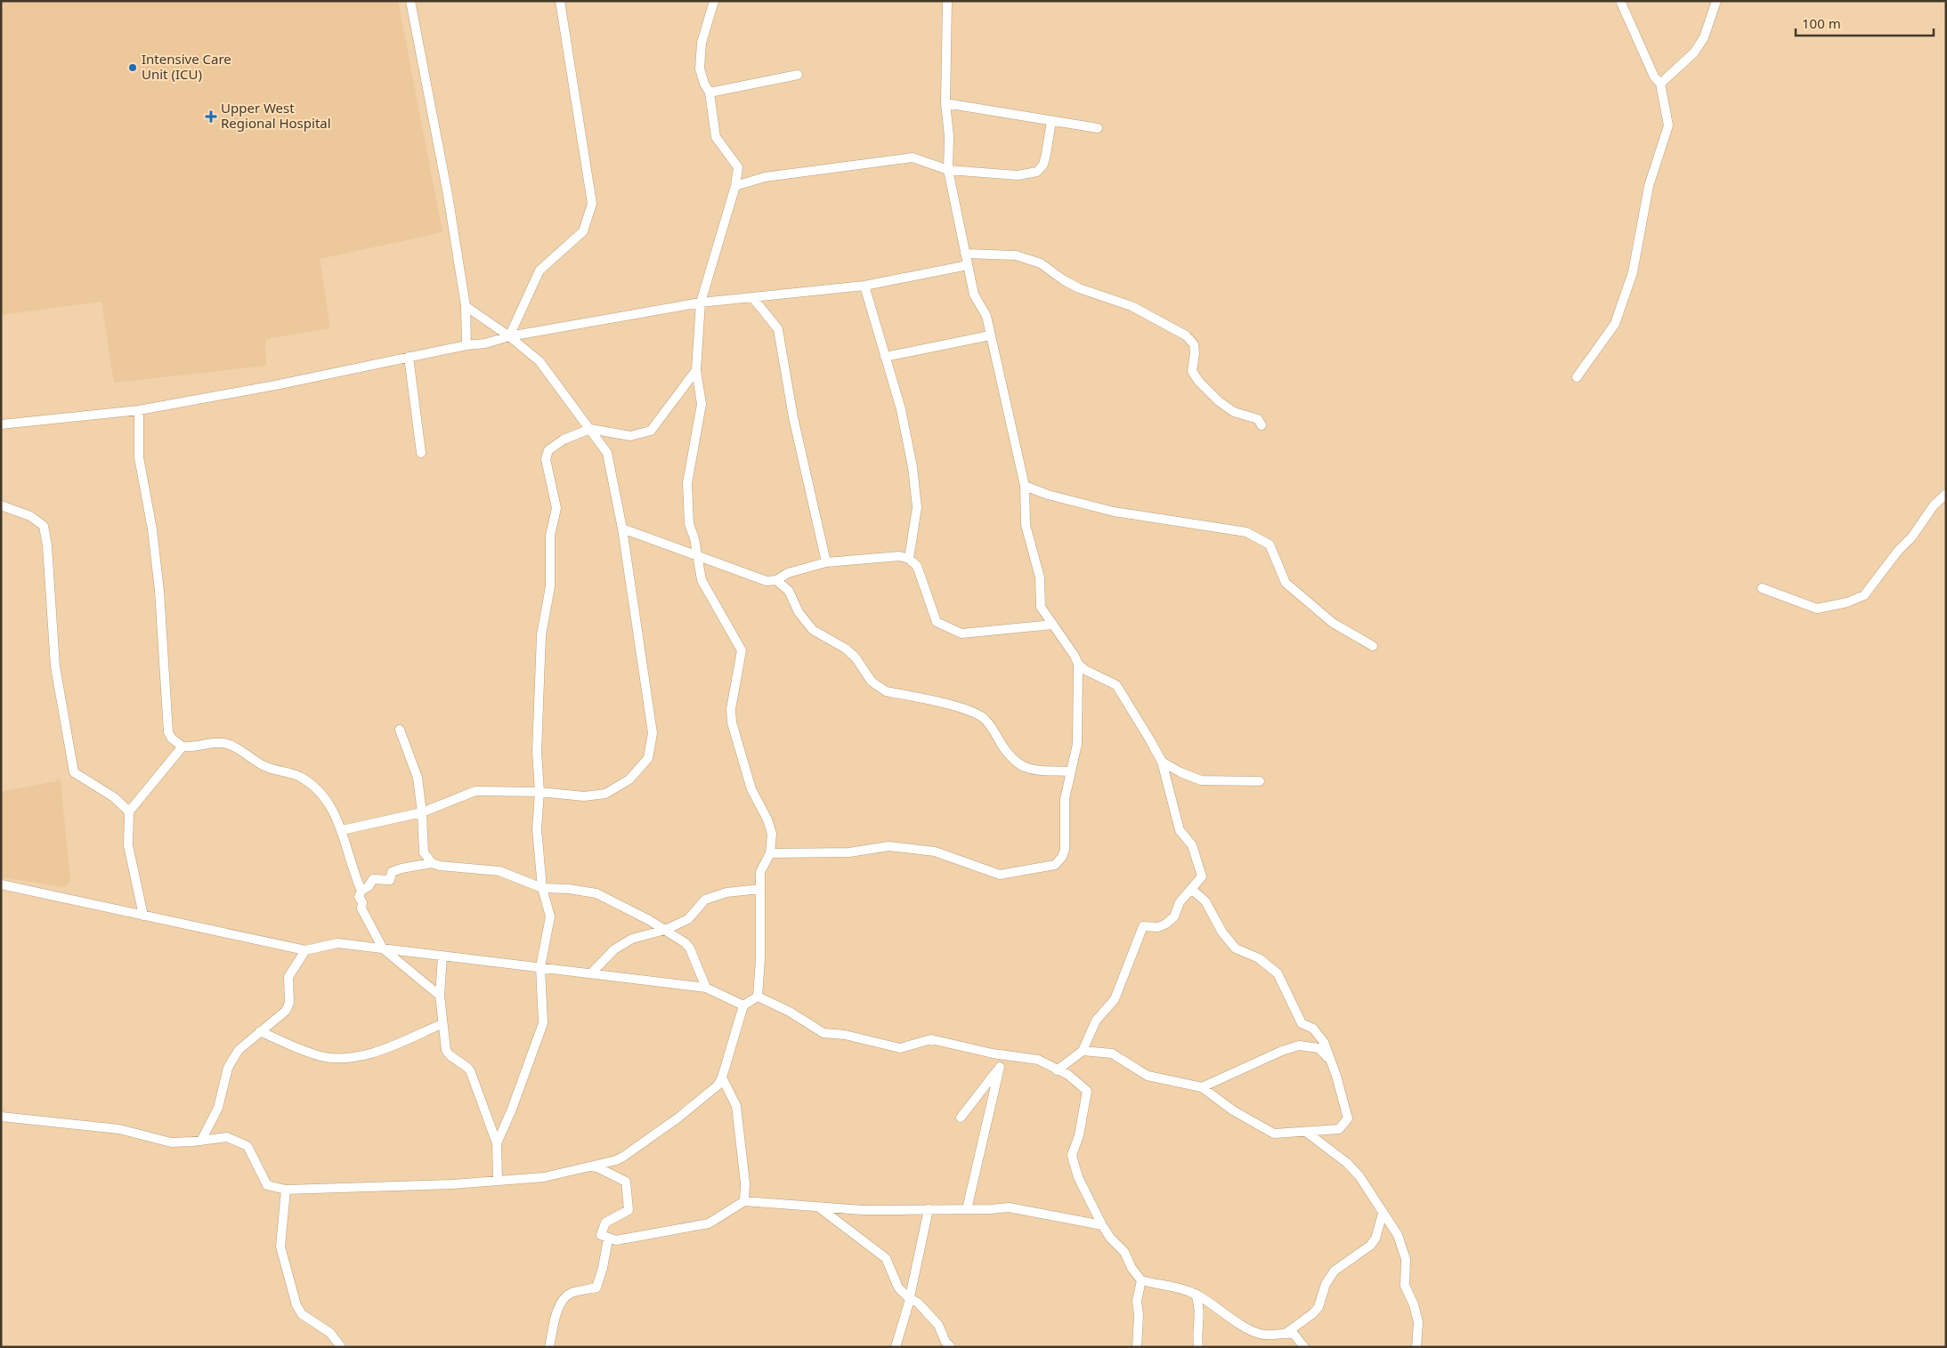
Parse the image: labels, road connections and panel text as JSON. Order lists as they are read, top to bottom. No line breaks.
{"places":{"other":["Intensive Care Unit (ICU)"],"health":["Upper West Regional Hospital"]},"scale_bar":"100 m"}
